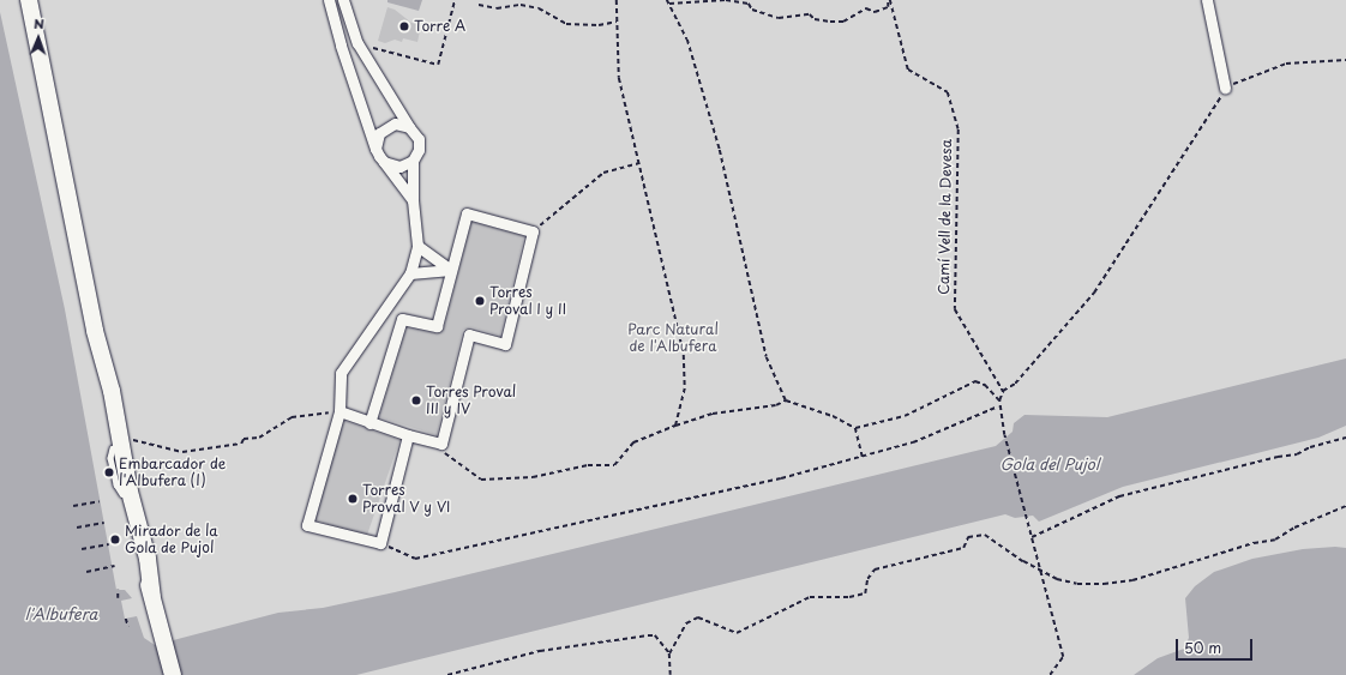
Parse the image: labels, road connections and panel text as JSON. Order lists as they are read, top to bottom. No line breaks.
{"streets":{"path":["Camí Vell de la Devesa"]},"water":["Gola del Pujol","l'Albufera"],"parks":["Parc Natural de l'Albufera"],"places":["Torre A","Torres Proval I y II","Torres Proval III y IV","Embarcador de l'Albufera (I)","Torres Proval V y VI","Mirador de la Gola de Pujol"],"scale_bar":"50 m","north":"top"}
